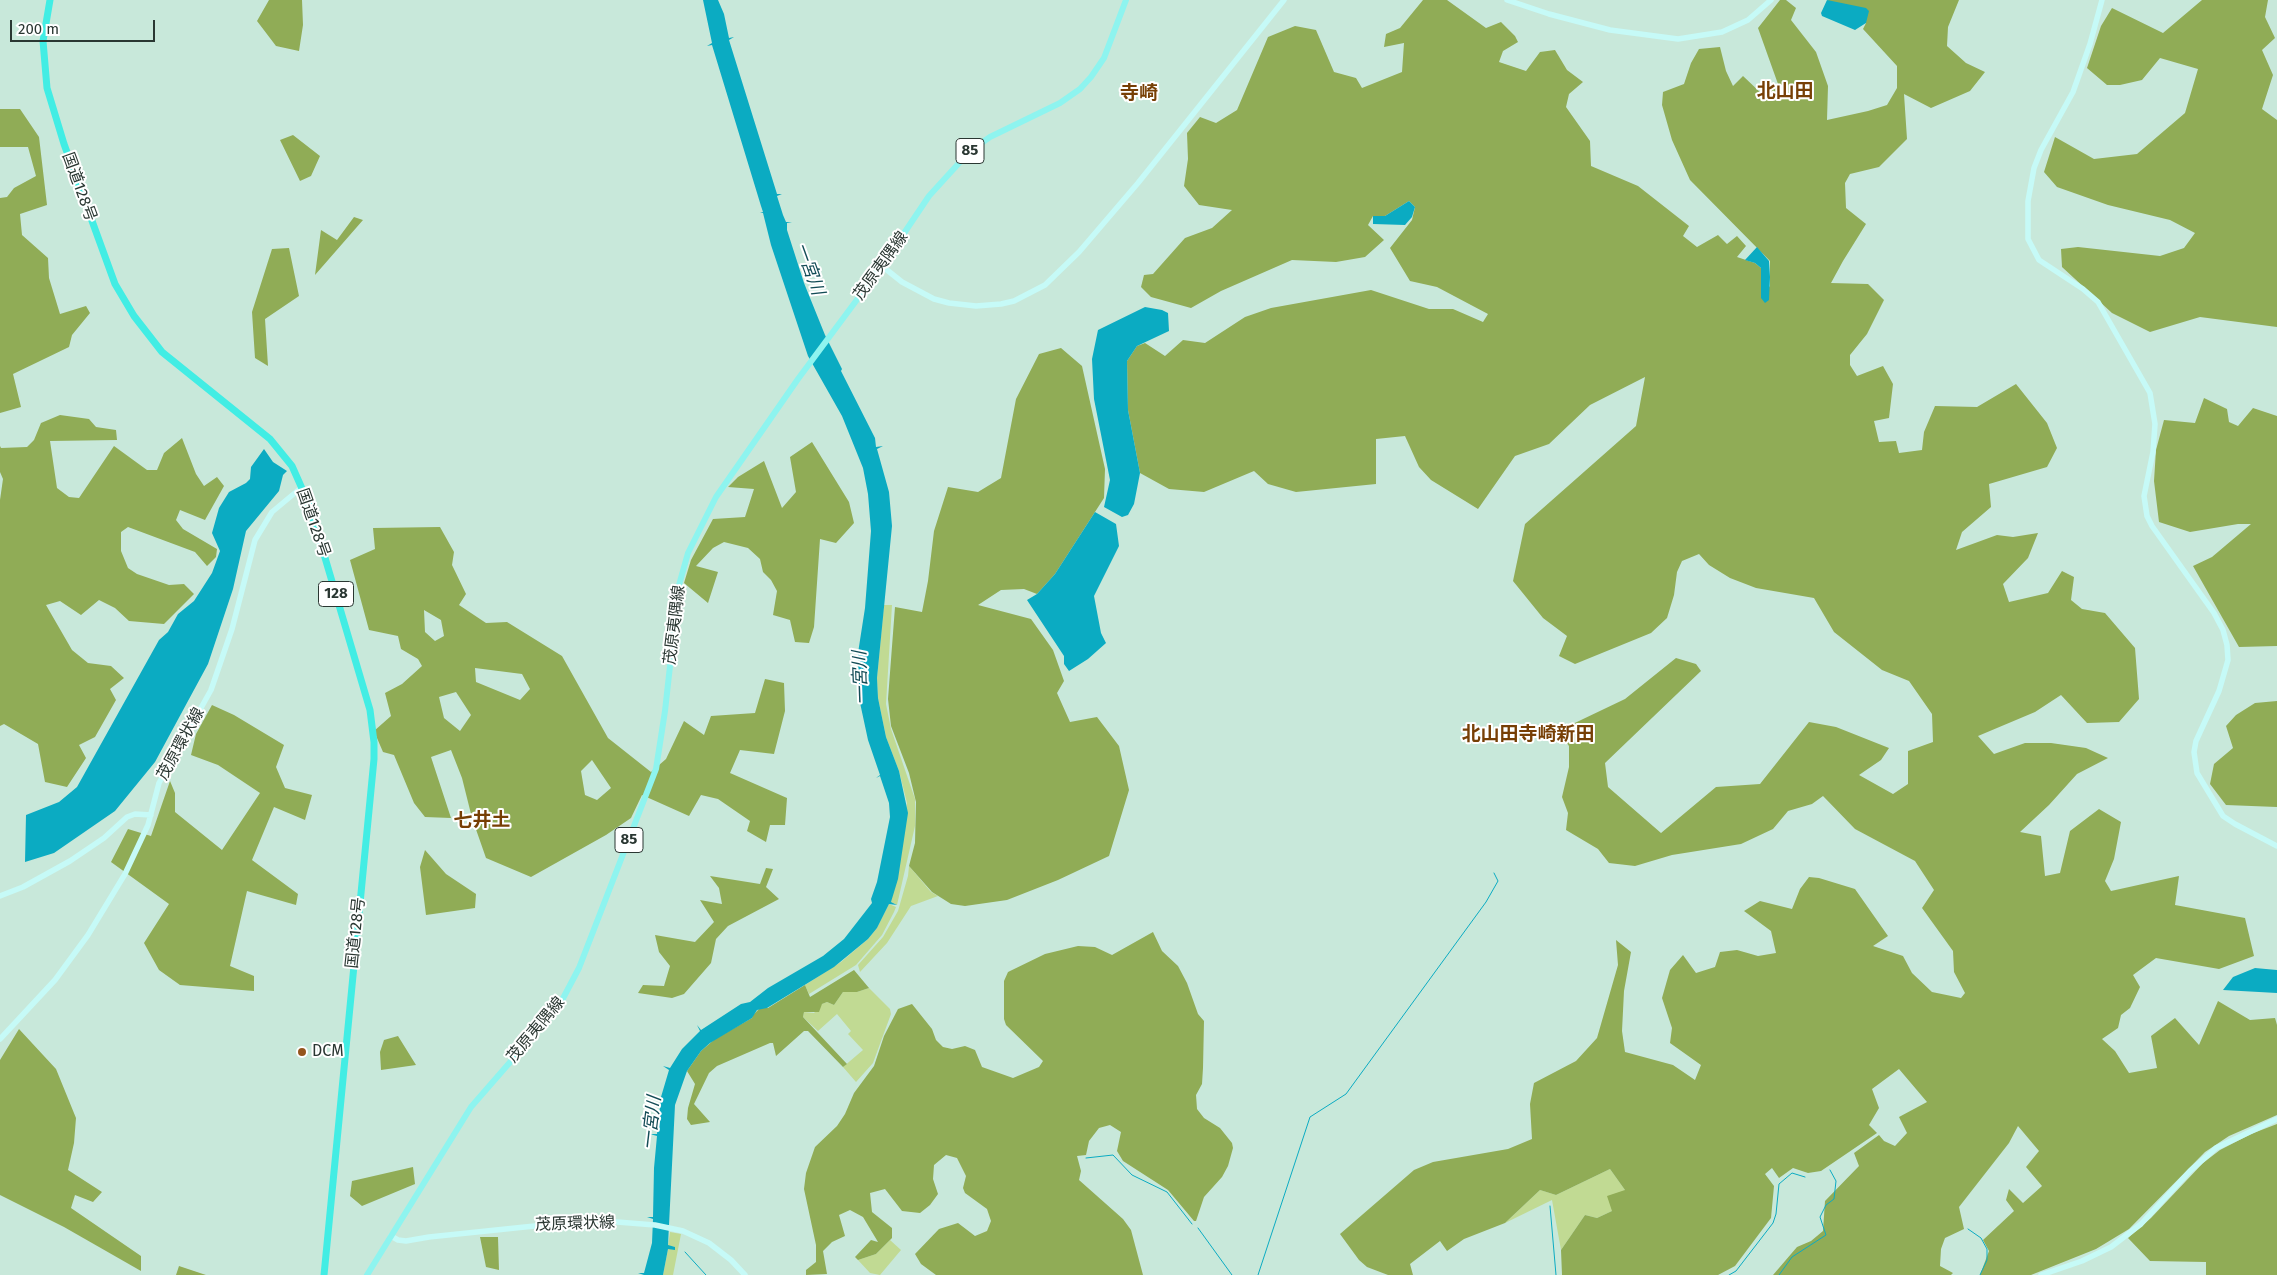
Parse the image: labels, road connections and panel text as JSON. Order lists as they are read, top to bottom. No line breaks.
{"streets":{"highway":["国道128号","128"],"main road":["85","茂原夷隅線"],"street":["茂原環状線"]},"crossings":[["国道128号","茂原環状線"],["茂原夷隅線","茂原環状線"]],"districts":["北山田","寺崎","北山田寺崎新田","七井土"],"water":["一宮川"],"places":["DCM"],"scale_bar":"200 m"}
